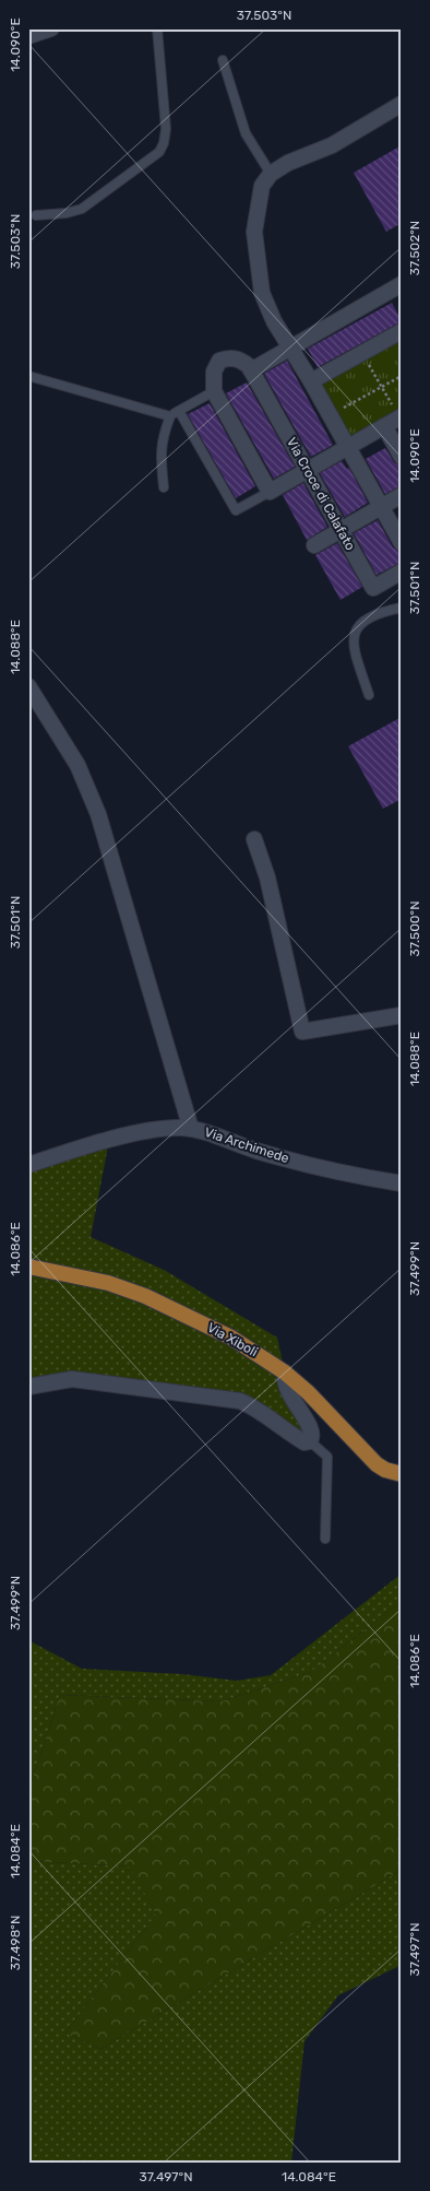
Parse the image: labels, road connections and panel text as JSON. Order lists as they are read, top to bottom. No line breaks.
{"streets":{"main road":["Via Xiboli"],"street":["Via Croce di Calafato","Via Archimede"]},"coordinates":["37.503°N","14.090°E","37.502°N","37.501°N","14.088°E","37.500°N","14.086°E","37.499°N","14.084°E","37.498°N","37.497°N"]}
